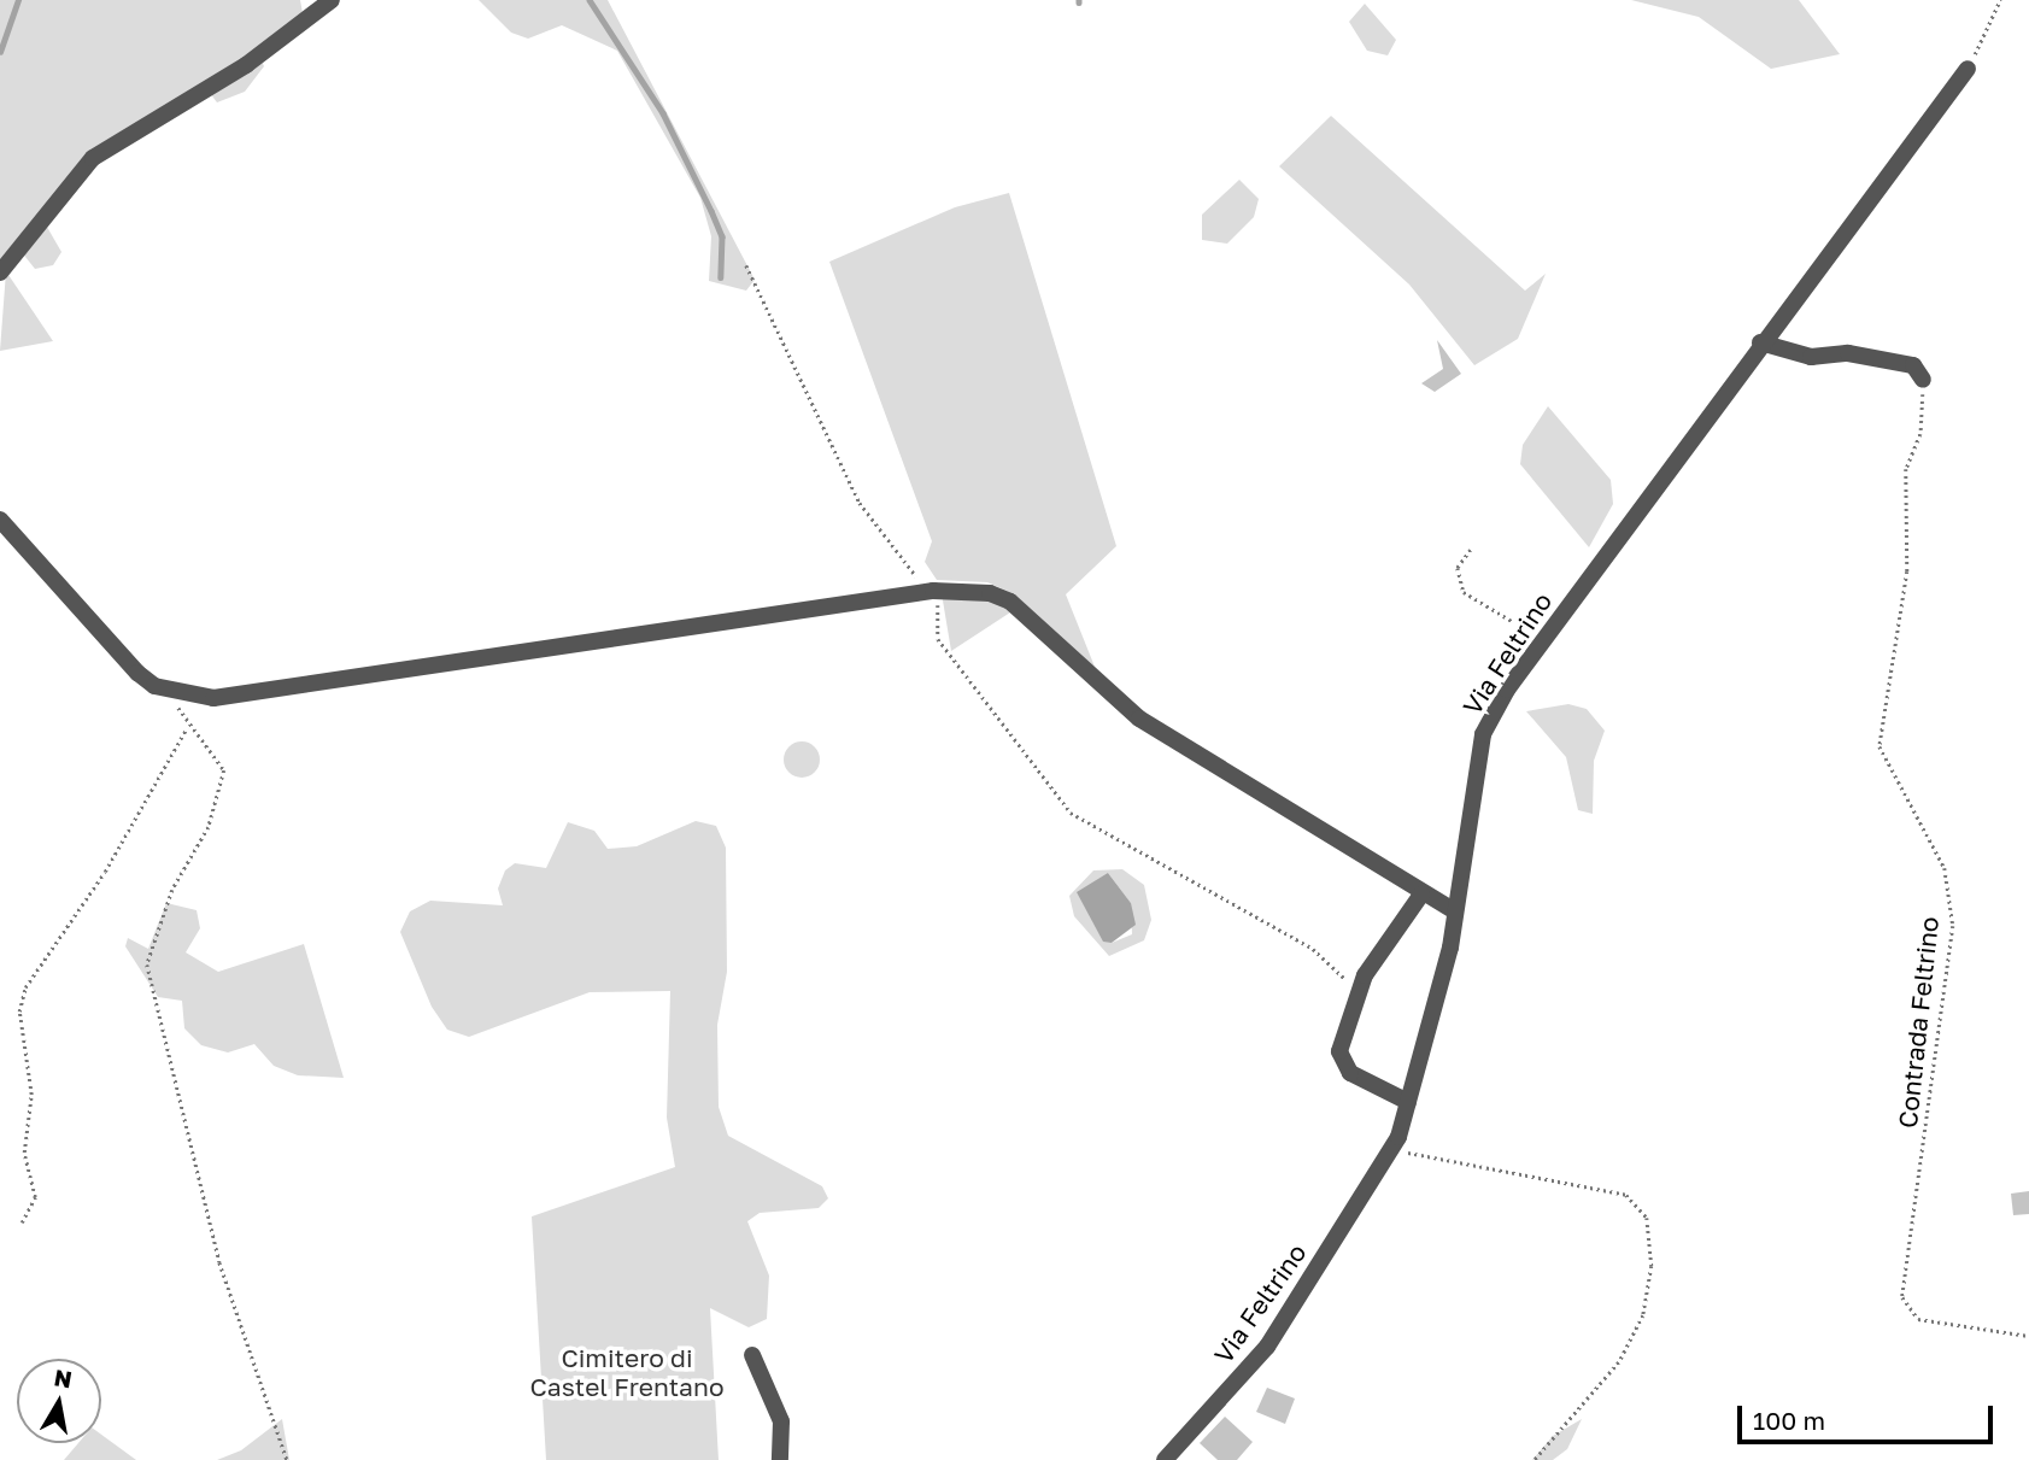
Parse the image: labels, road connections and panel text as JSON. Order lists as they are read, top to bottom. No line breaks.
{"streets":{"street":["Via Feltrino"],"path":["Contrada Feltrino"]},"parks":["Cimitero di Castel Frentano"],"scale_bar":"100 m","north":"top"}
